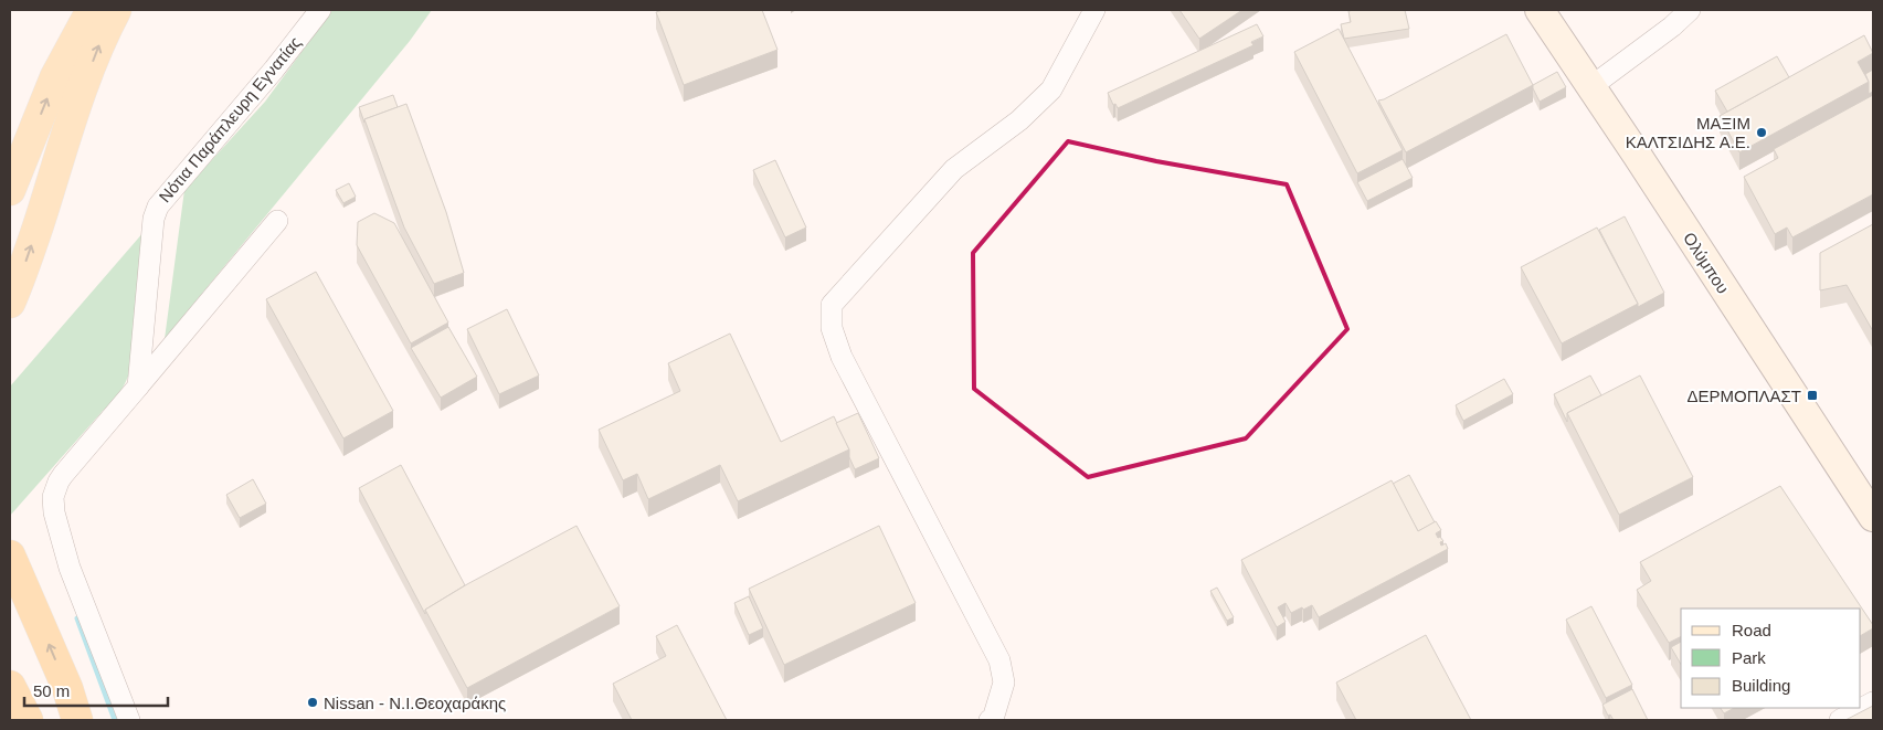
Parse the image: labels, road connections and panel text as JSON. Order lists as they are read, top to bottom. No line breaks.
{"streets":{"main road":["Ολύμπου"],"street":["Νότια Παράπλευρη Εγνατίας"]},"places":{"other":["ΜΑΞΙΜ ΚΑΛΤΣΙΔΗΣ Α.Ε.","Nissan - Ν.Ι.Θεοχαράκης"],"transit":["ΔΕΡΜΟΠΛΑΣΤ"]},"legend":["Road","Park","Building"],"scale_bar":"50 m"}
